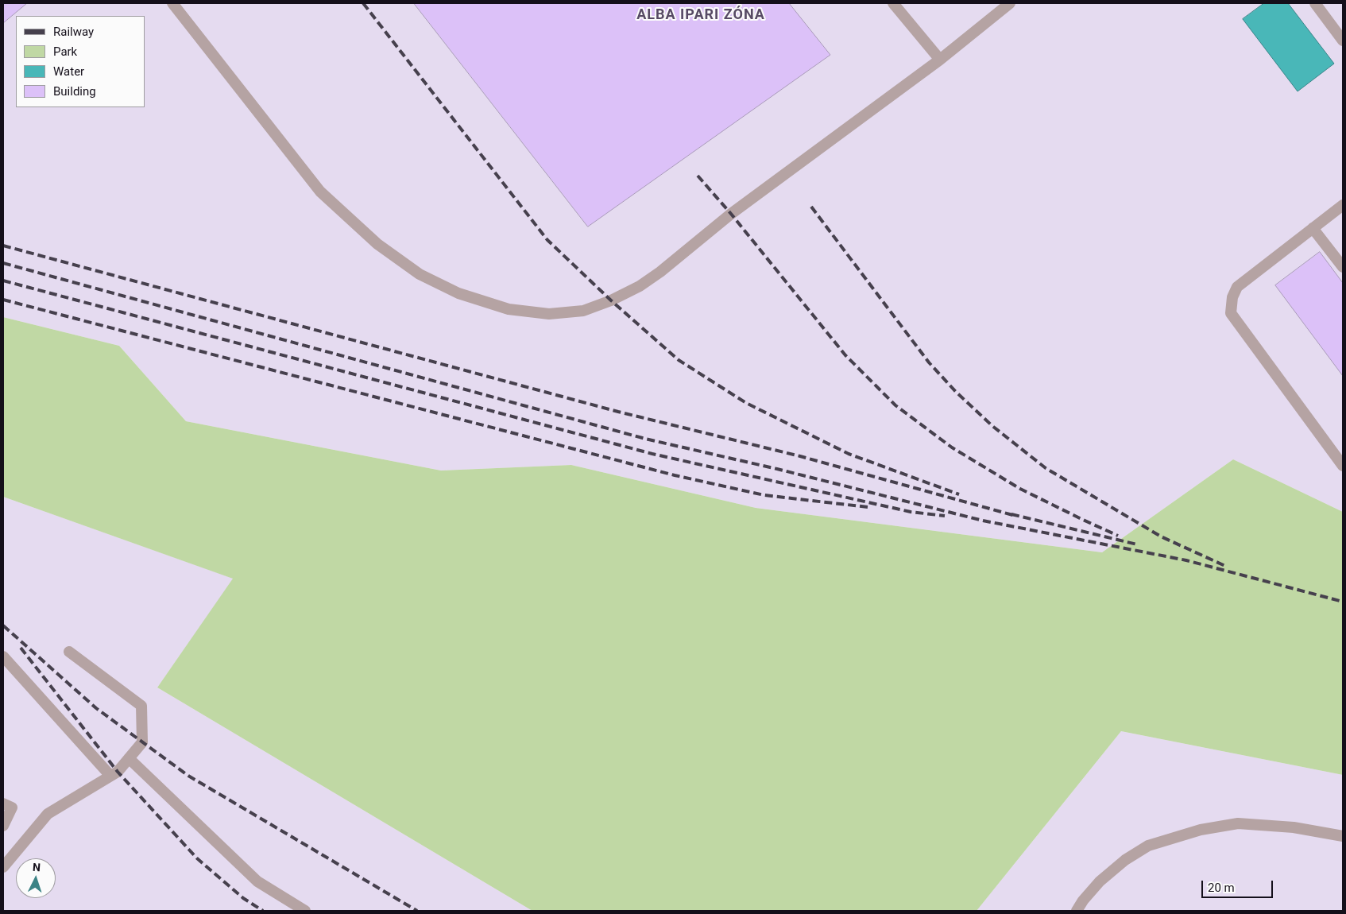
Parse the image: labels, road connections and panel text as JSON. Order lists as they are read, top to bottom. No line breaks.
{"districts":["ALBA IPARI ZÓNA"],"legend":["Railway","Park","Water","Building"],"scale_bar":"20 m","north":"top"}
